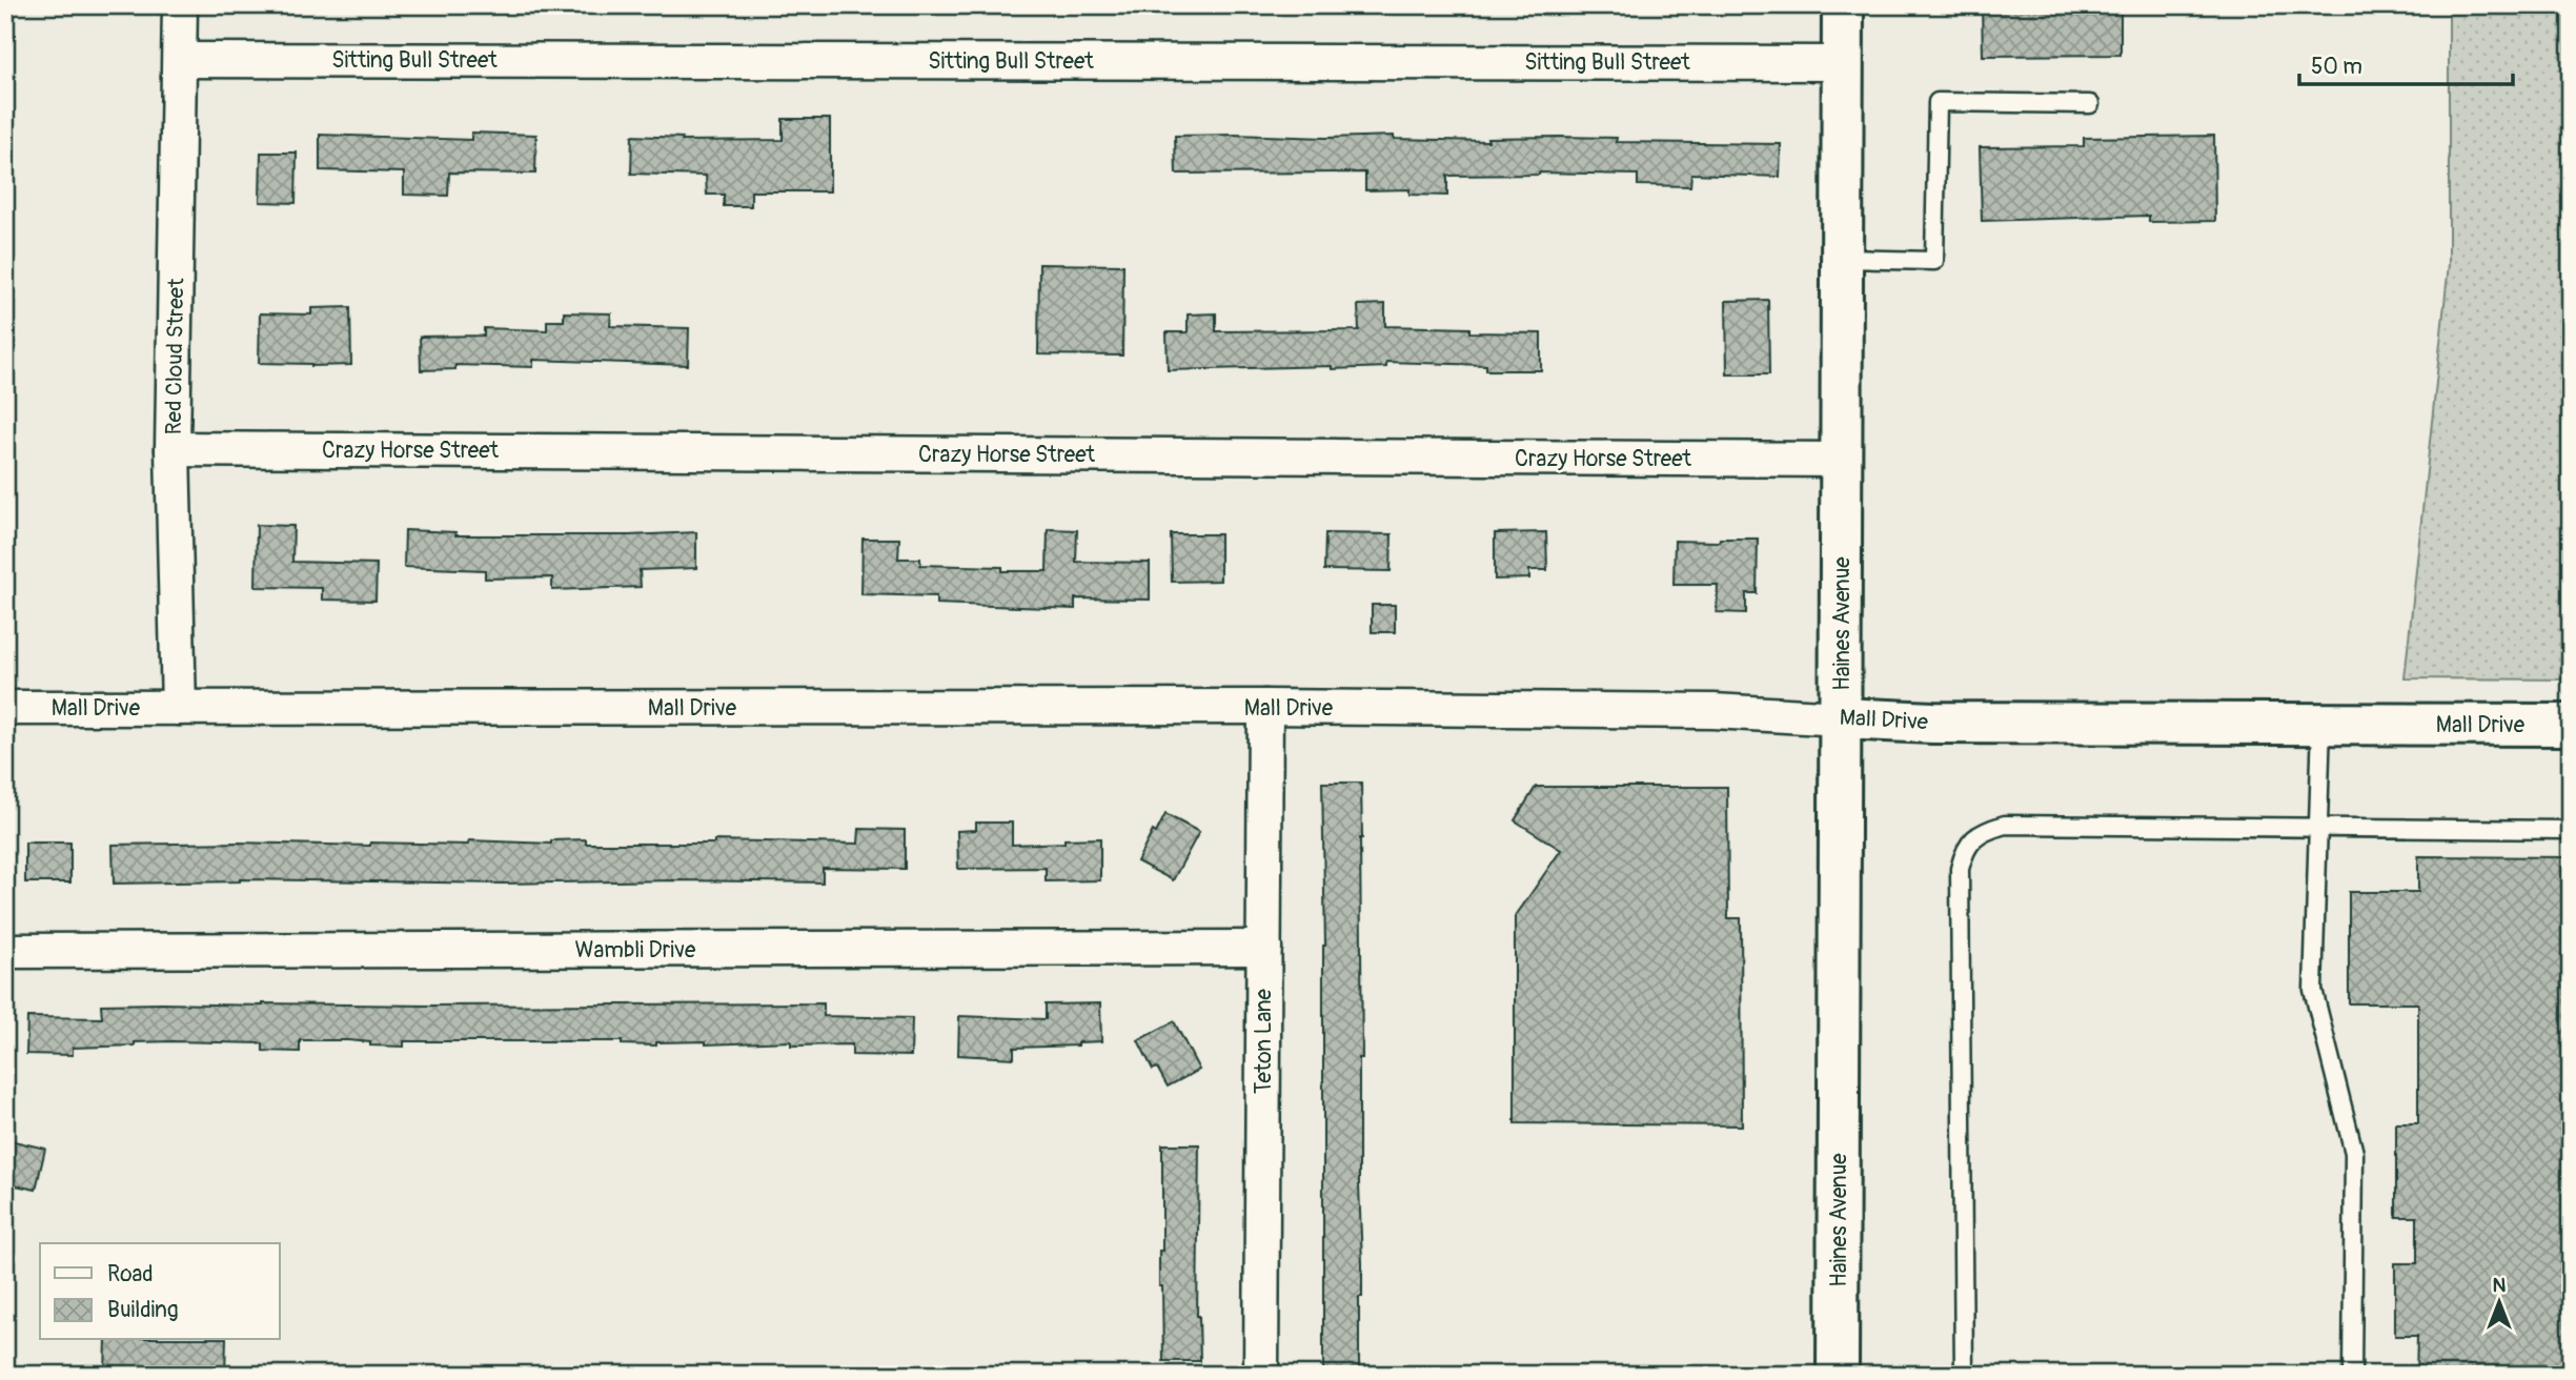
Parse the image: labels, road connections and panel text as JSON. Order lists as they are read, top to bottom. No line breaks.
{"streets":{"main road":["Haines Avenue","Mall Drive"],"street":["Sitting Bull Street","Red Cloud Street","Crazy Horse Street","Wambli Drive","Teton Lane"]},"crossings":[["Sitting Bull Street","Red Cloud Street"],["Sitting Bull Street","Haines Avenue"],["Red Cloud Street","Crazy Horse Street"],["Red Cloud Street","Mall Drive"],["Crazy Horse Street","Haines Avenue"],["Haines Avenue","Mall Drive"],["Mall Drive","Teton Lane"],["Wambli Drive","Teton Lane"]],"legend":["Road","Building"],"scale_bar":"50 m","north":"top"}
